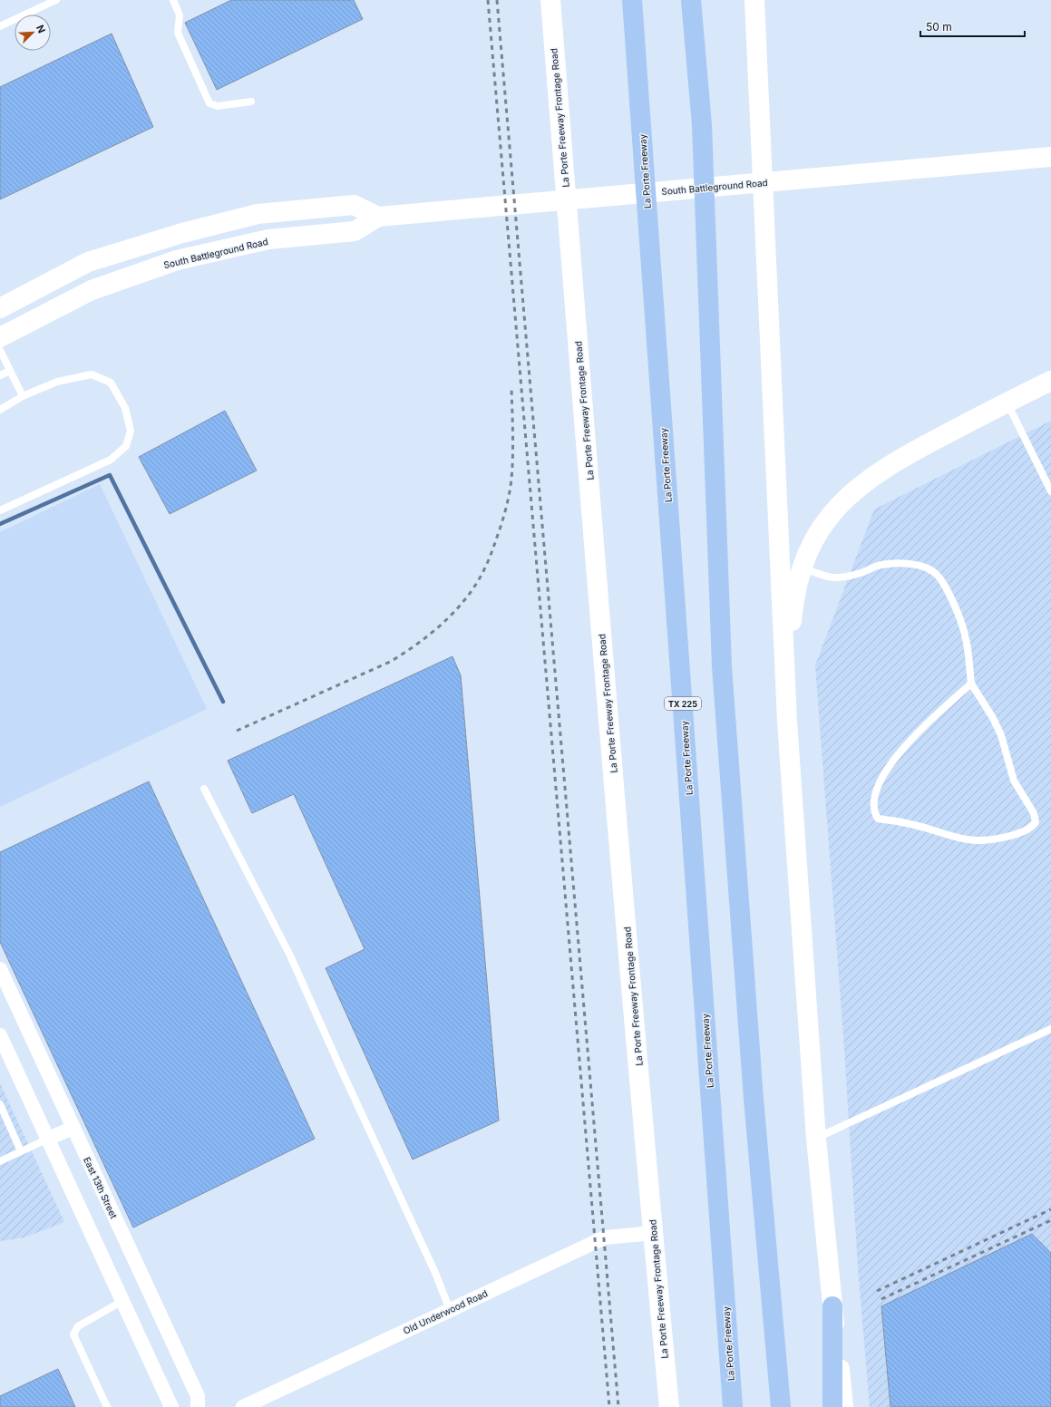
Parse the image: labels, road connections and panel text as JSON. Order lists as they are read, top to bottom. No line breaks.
{"streets":{"highway":["La Porte Freeway","TX 225"],"main road":["La Porte Freeway Frontage Road","South Battleground Road"],"street":["East 13th Street","Old Underwood Road"]},"crossings":[["La Porte Freeway Frontage Road","South Battleground Road"],["La Porte Freeway Frontage Road","Old Underwood Road"]],"scale_bar":"50 m","north":"top right"}
